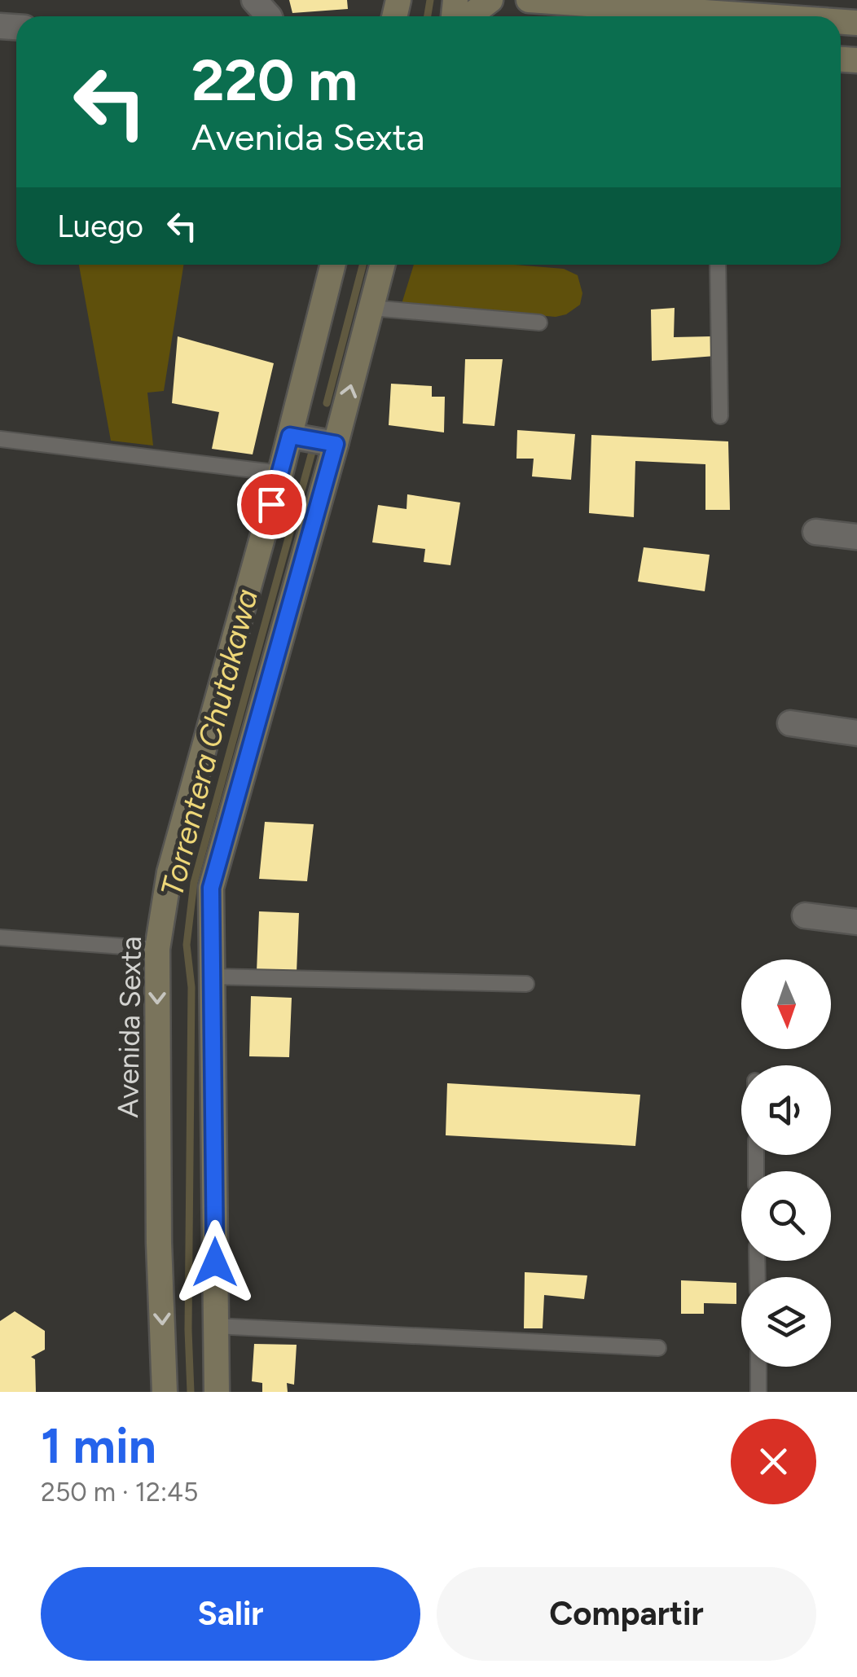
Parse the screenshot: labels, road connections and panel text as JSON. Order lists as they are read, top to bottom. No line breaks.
{"streets":{"street":["Avenida Sexta"]},"water":["Torrentera Chutakawa"],"north":"bottom","page":{"turn":["220 m","Avenida Sexta"],"then":"Luego","heading":["1 min","250 m · 12:45"],"buttons":["Salir","Compartir"]}}
